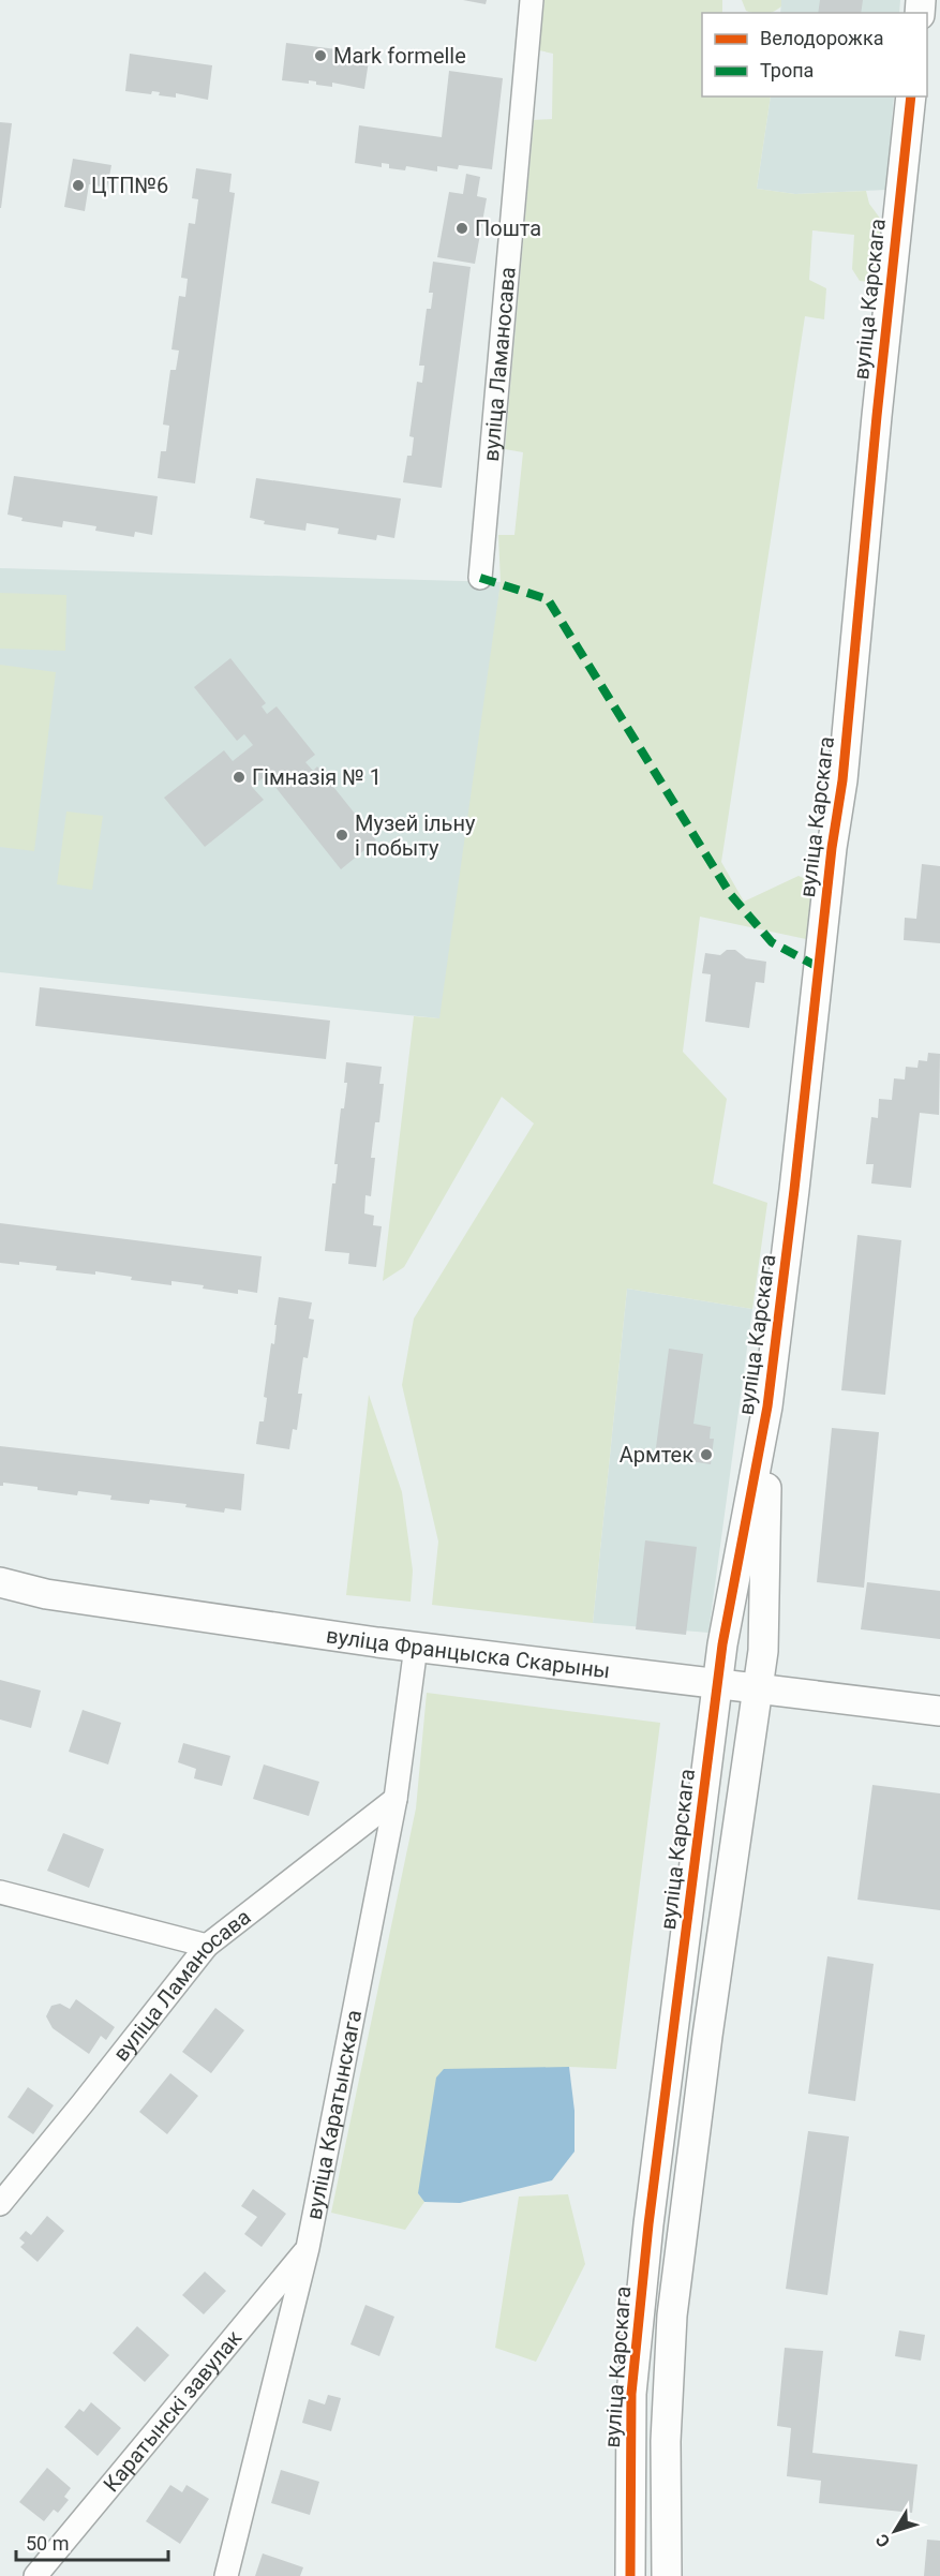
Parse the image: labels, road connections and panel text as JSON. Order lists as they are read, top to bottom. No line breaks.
{"streets":{"street":["вуліца Карскага","вуліца Ламаносава","вуліца Францыска Скарыны","вуліца Каратынскага","Каратынскі завулак"]},"crossings":[["вуліца Карскага","вуліца Францыска Скарыны"],["вуліца Ламаносава","вуліца Каратынскага"],["вуліца Францыска Скарыны","вуліца Каратынскага"],["вуліца Каратынскага","Каратынскі завулак"]],"places":["Mark formelle","ЦТП№6","Пошта","Гімназія № 1","Музей ільну і побыту","Армтек"],"legend":["Велодорожка","Тропа"],"scale_bar":"50 m","north":"bottom left"}
